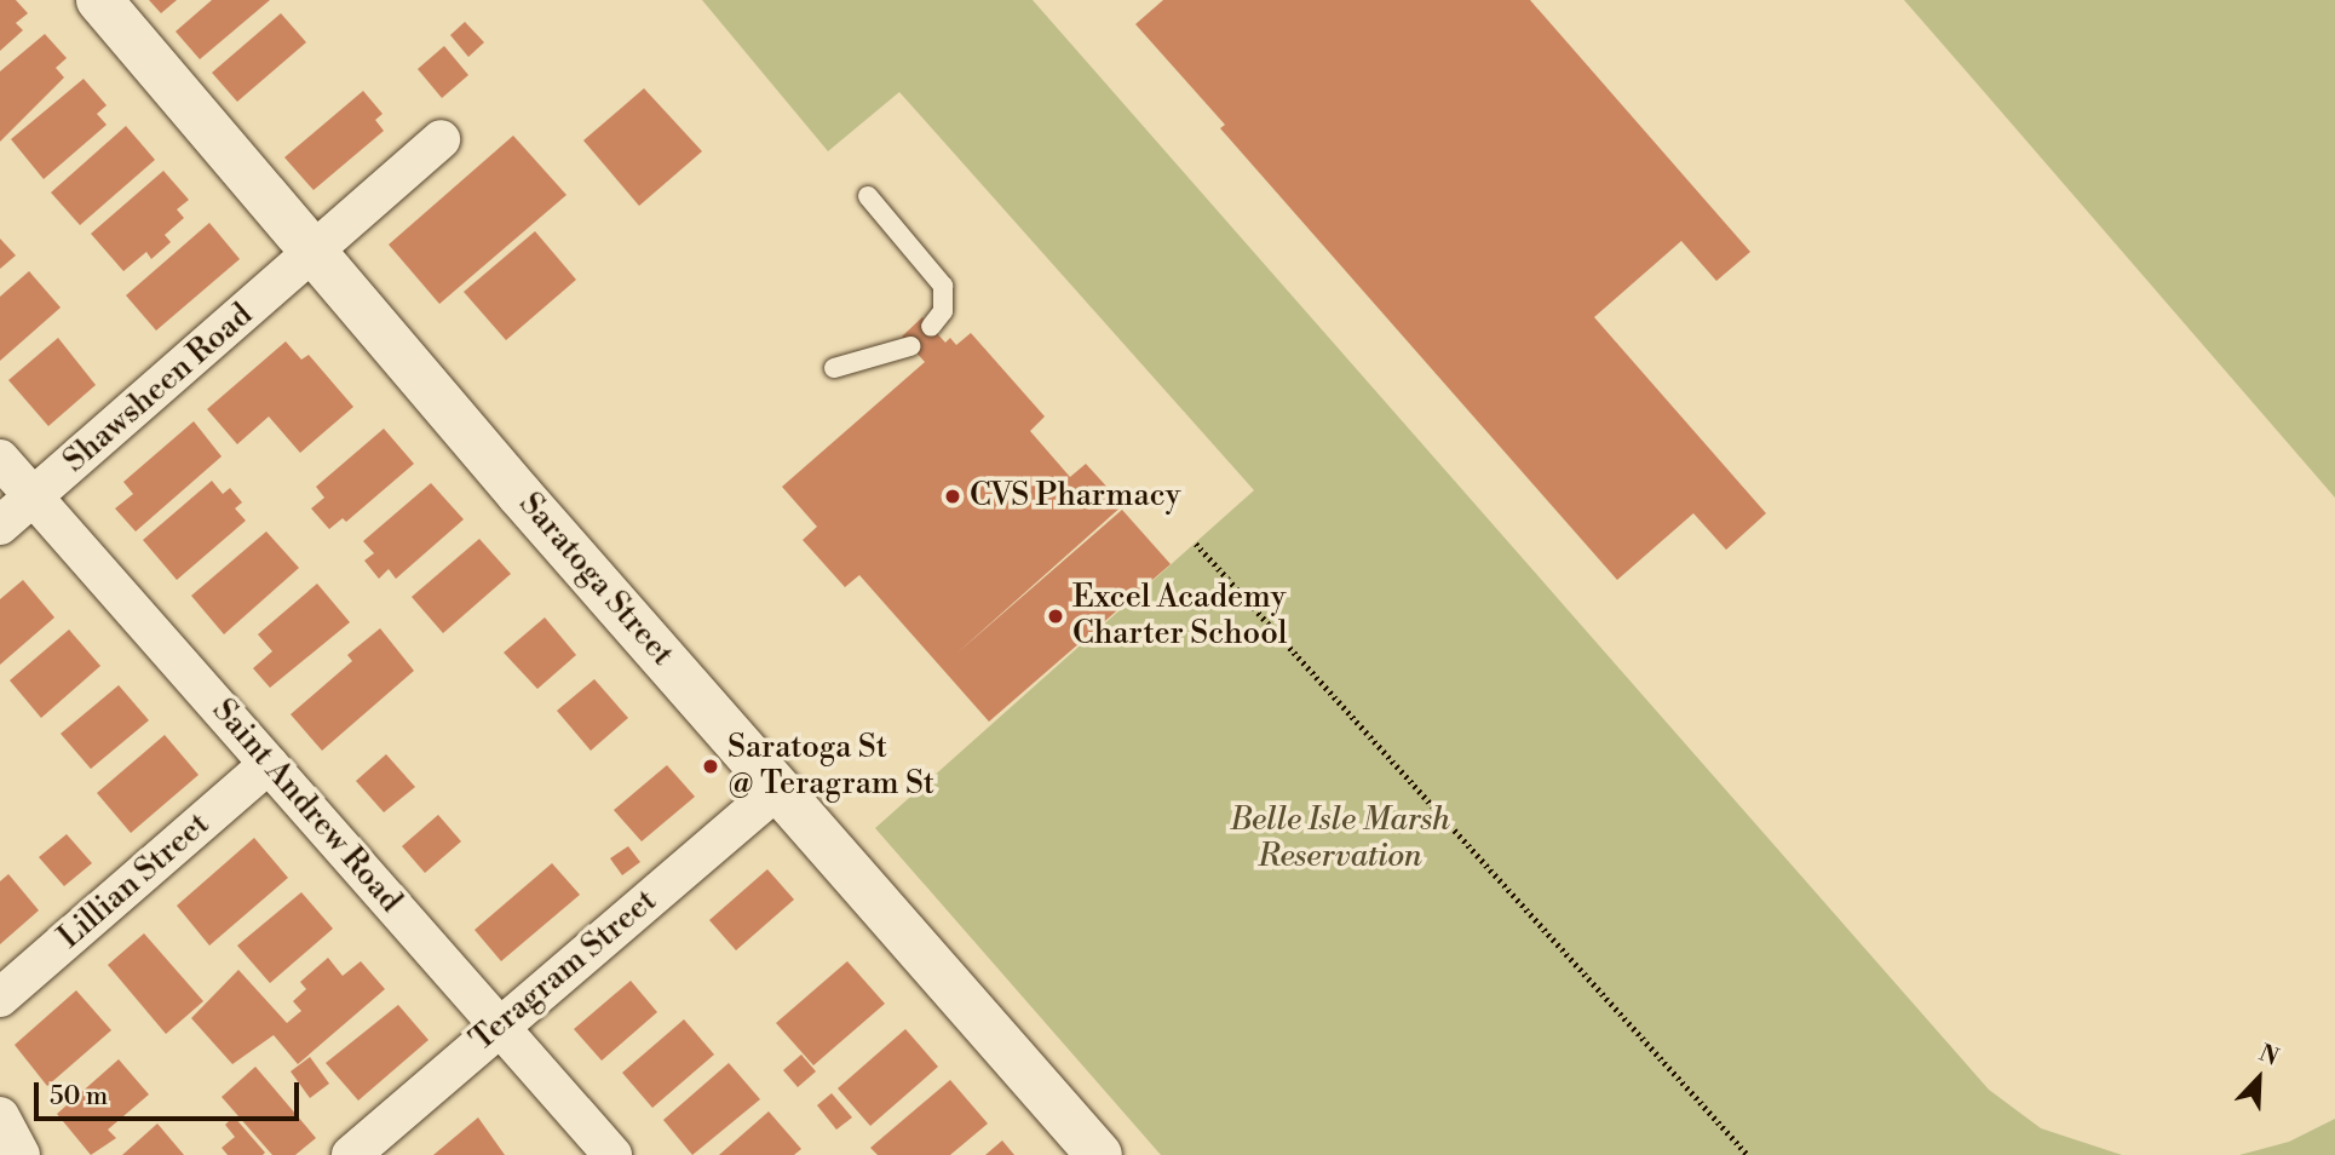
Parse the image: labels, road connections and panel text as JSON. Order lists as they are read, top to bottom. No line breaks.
{"streets":{"main road":["Saratoga Street"],"street":["Shawsheen Road","Saint Andrew Road","Lillian Street","Teragram Street"]},"crossings":[["Shawsheen Road","Saratoga Street"],["Shawsheen Road","Saint Andrew Road"],["Saratoga Street","Teragram Street"],["Saint Andrew Road","Lillian Street"],["Saint Andrew Road","Teragram Street"]],"parks":["Belle Isle Marsh Reservation"],"places":["CVS Pharmacy","Excel Academy Charter School","Saratoga St @ Teragram St"],"scale_bar":"50 m","north":"top right"}
